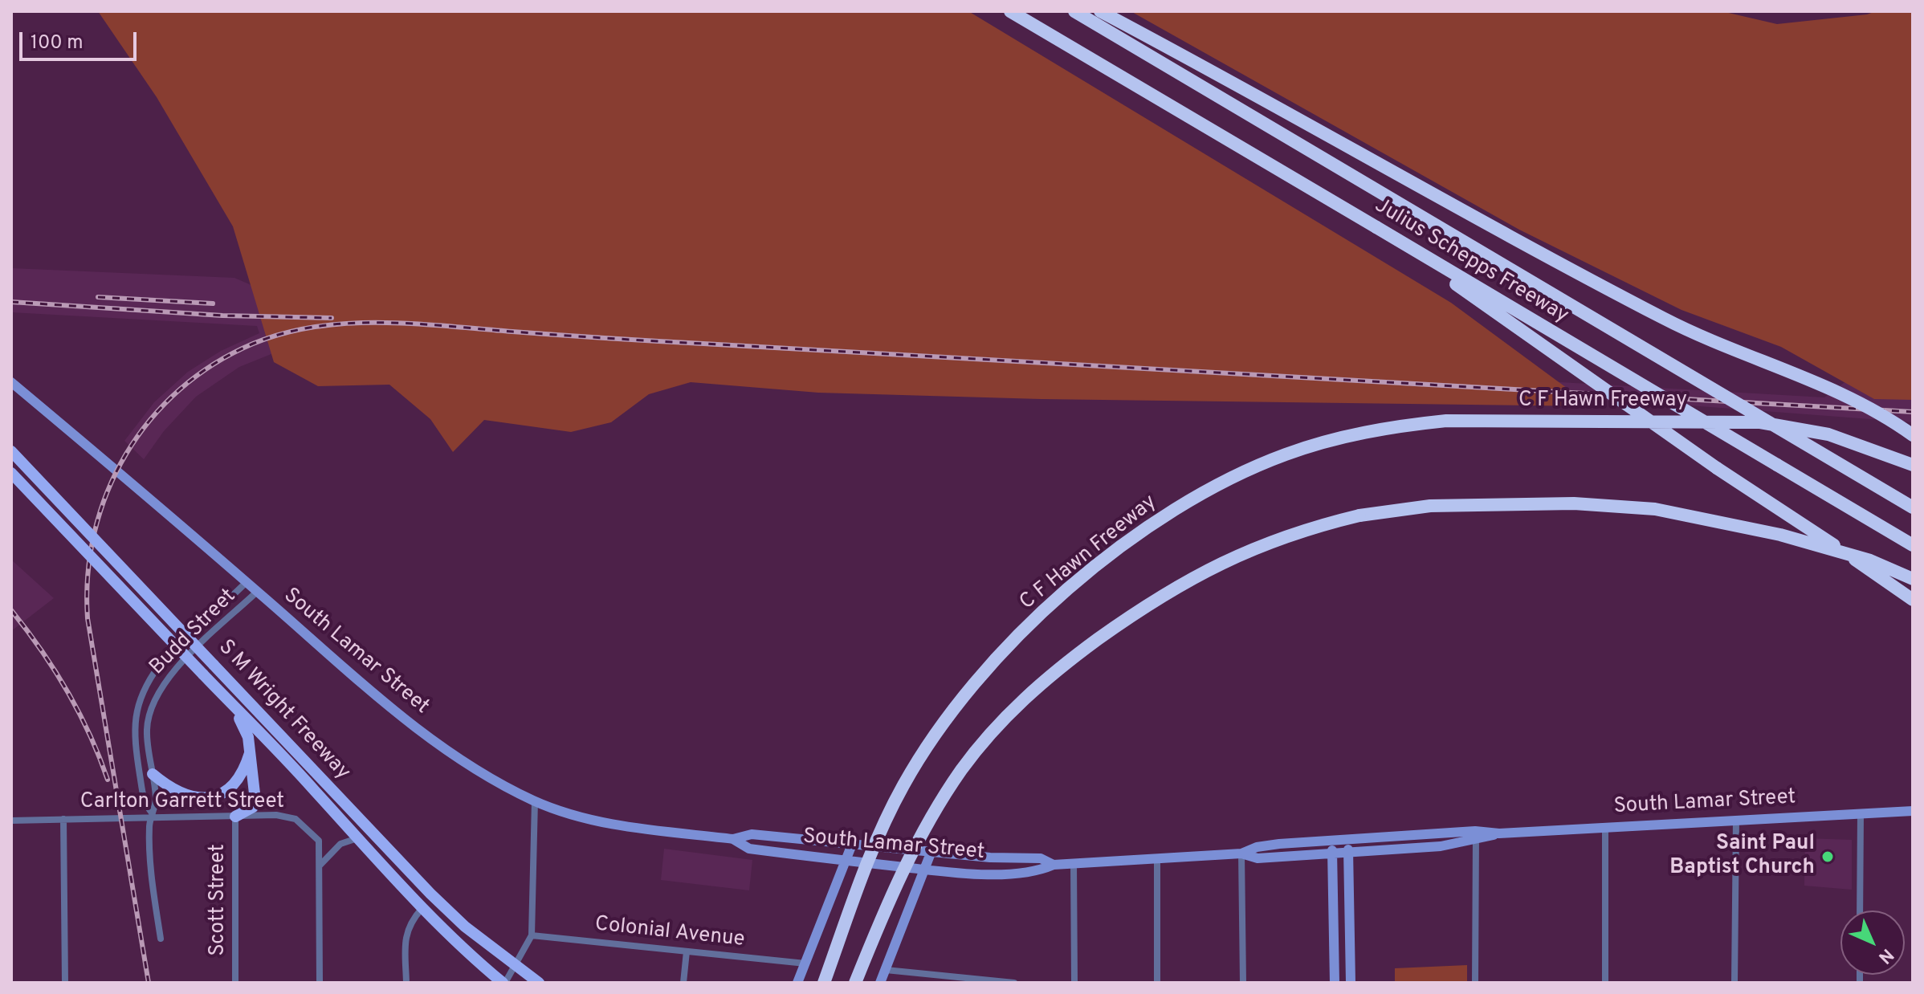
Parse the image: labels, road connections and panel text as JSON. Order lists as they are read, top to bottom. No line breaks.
{"streets":{"highway":["Julius Schepps Freeway","C F Hawn Freeway"],"main road":["South Lamar Street","S M Wright Freeway"],"street":["Budd Street","Carlton Garrett Street","Scott Street","Colonial Avenue"]},"crossings":[["Budd Street","South Lamar Street"],["Budd Street","Carlton Garrett Street"],["Carlton Garrett Street","Scott Street"]],"places":["Saint Paul Baptist Church"],"scale_bar":"100 m","north":"bottom right"}
